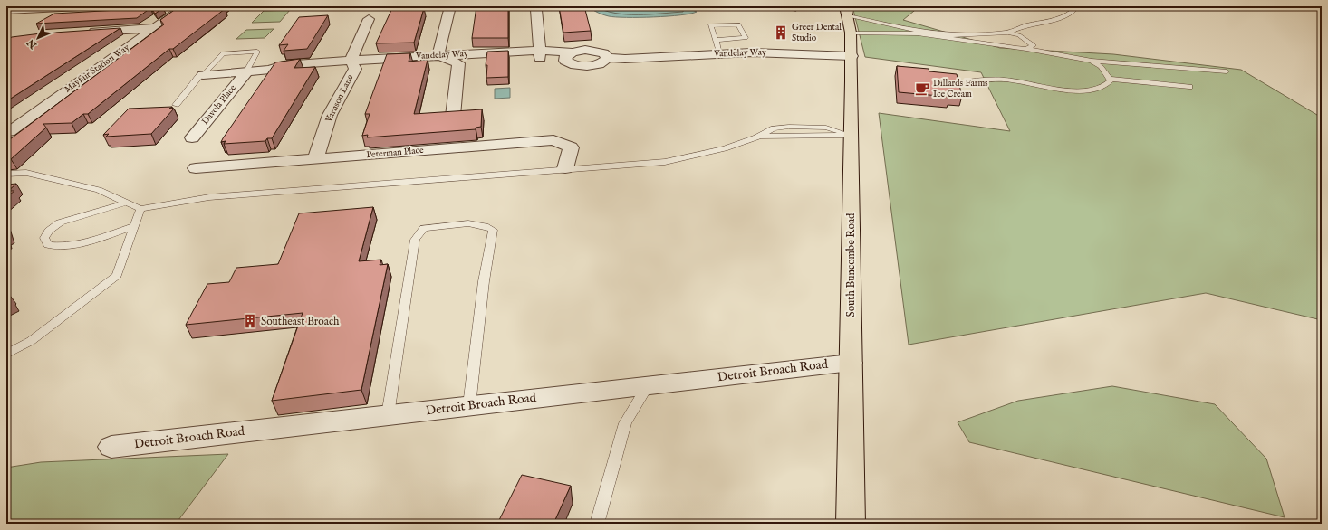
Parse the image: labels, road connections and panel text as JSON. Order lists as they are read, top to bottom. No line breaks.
{"streets":{"main road":["South Buncombe Road"],"street":["Vandelay Way","Mayfair Station Way","Varnson Lane","Davola Place","Peterman Place","Detroit Broach Road"]},"crossings":[["Vandelay Way","Varnson Lane"],["Vandelay Way","Davola Place"],["Vandelay Way","South Buncombe Road"],["Varnson Lane","Peterman Place"],["South Buncombe Road","Detroit Broach Road"]],"places":{"building":["Greer Dental Studio","Southeast Broach"],"cafe":["Dillards Farms Ice Cream"]},"north":"bottom left"}
